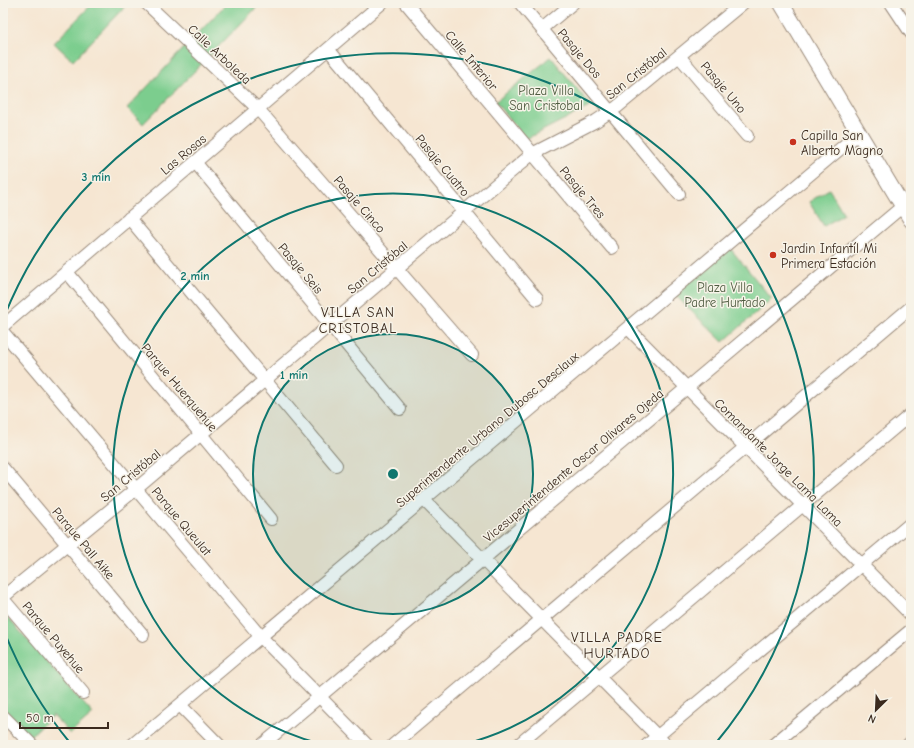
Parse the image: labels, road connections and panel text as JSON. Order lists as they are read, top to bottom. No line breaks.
{"streets":{"street":["Pasaje Dos","Calle Arboleda","Calle Interior","San Cristóbal","Pasaje Uno","Las Rosas","Pasaje Cuatro","Pasaje Tres","Pasaje Cinco","Pasaje Seis","Parque Huerquehue","Superintendente Urbano Dubosc Desclaux","Comandante Jorge Lama Lama","Vicesuperintendente Oscar Olivares Ojeda","Parque Queulat","Parque Pall Aike","Parque Puyehue"]},"crossings":[["Pasaje Dos","San Cristóbal"],["Calle Arboleda","Las Rosas"],["Calle Arboleda","Pasaje Cinco"],["Calle Interior","San Cristóbal"],["Calle Interior","Pasaje Tres"],["San Cristóbal","Pasaje Uno"],["San Cristóbal","Pasaje Cuatro"],["San Cristóbal","Pasaje Tres"],["San Cristóbal","Pasaje Cinco"],["San Cristóbal","Pasaje Seis"],["San Cristóbal","Parque Huerquehue"],["San Cristóbal","Parque Queulat"],["San Cristóbal","Parque Pall Aike"],["San Cristóbal","Parque Puyehue"],["Las Rosas","Pasaje Cuatro"],["Las Rosas","Pasaje Cinco"],["Las Rosas","Pasaje Seis"],["Las Rosas","Parque Huerquehue"],["Superintendente Urbano Dubosc Desclaux","Comandante Jorge Lama Lama"],["Superintendente Urbano Dubosc Desclaux","Parque Queulat"],["Comandante Jorge Lama Lama","Vicesuperintendente Oscar Olivares Ojeda"],["Vicesuperintendente Oscar Olivares Ojeda","Parque Queulat"]],"districts":["VILLA SAN CRISTOBAL","VILLA PADRE HURTADO"],"parks":["Plaza Villa San Cristobal","Plaza Villa Padre Hurtado"],"places":["Capilla San Alberto Magno","Jardin Infantíl Mi Primera Estación"],"scale_bar":"50 m","north":"bottom left","rings":["3 min","2 min","1 min"]}
